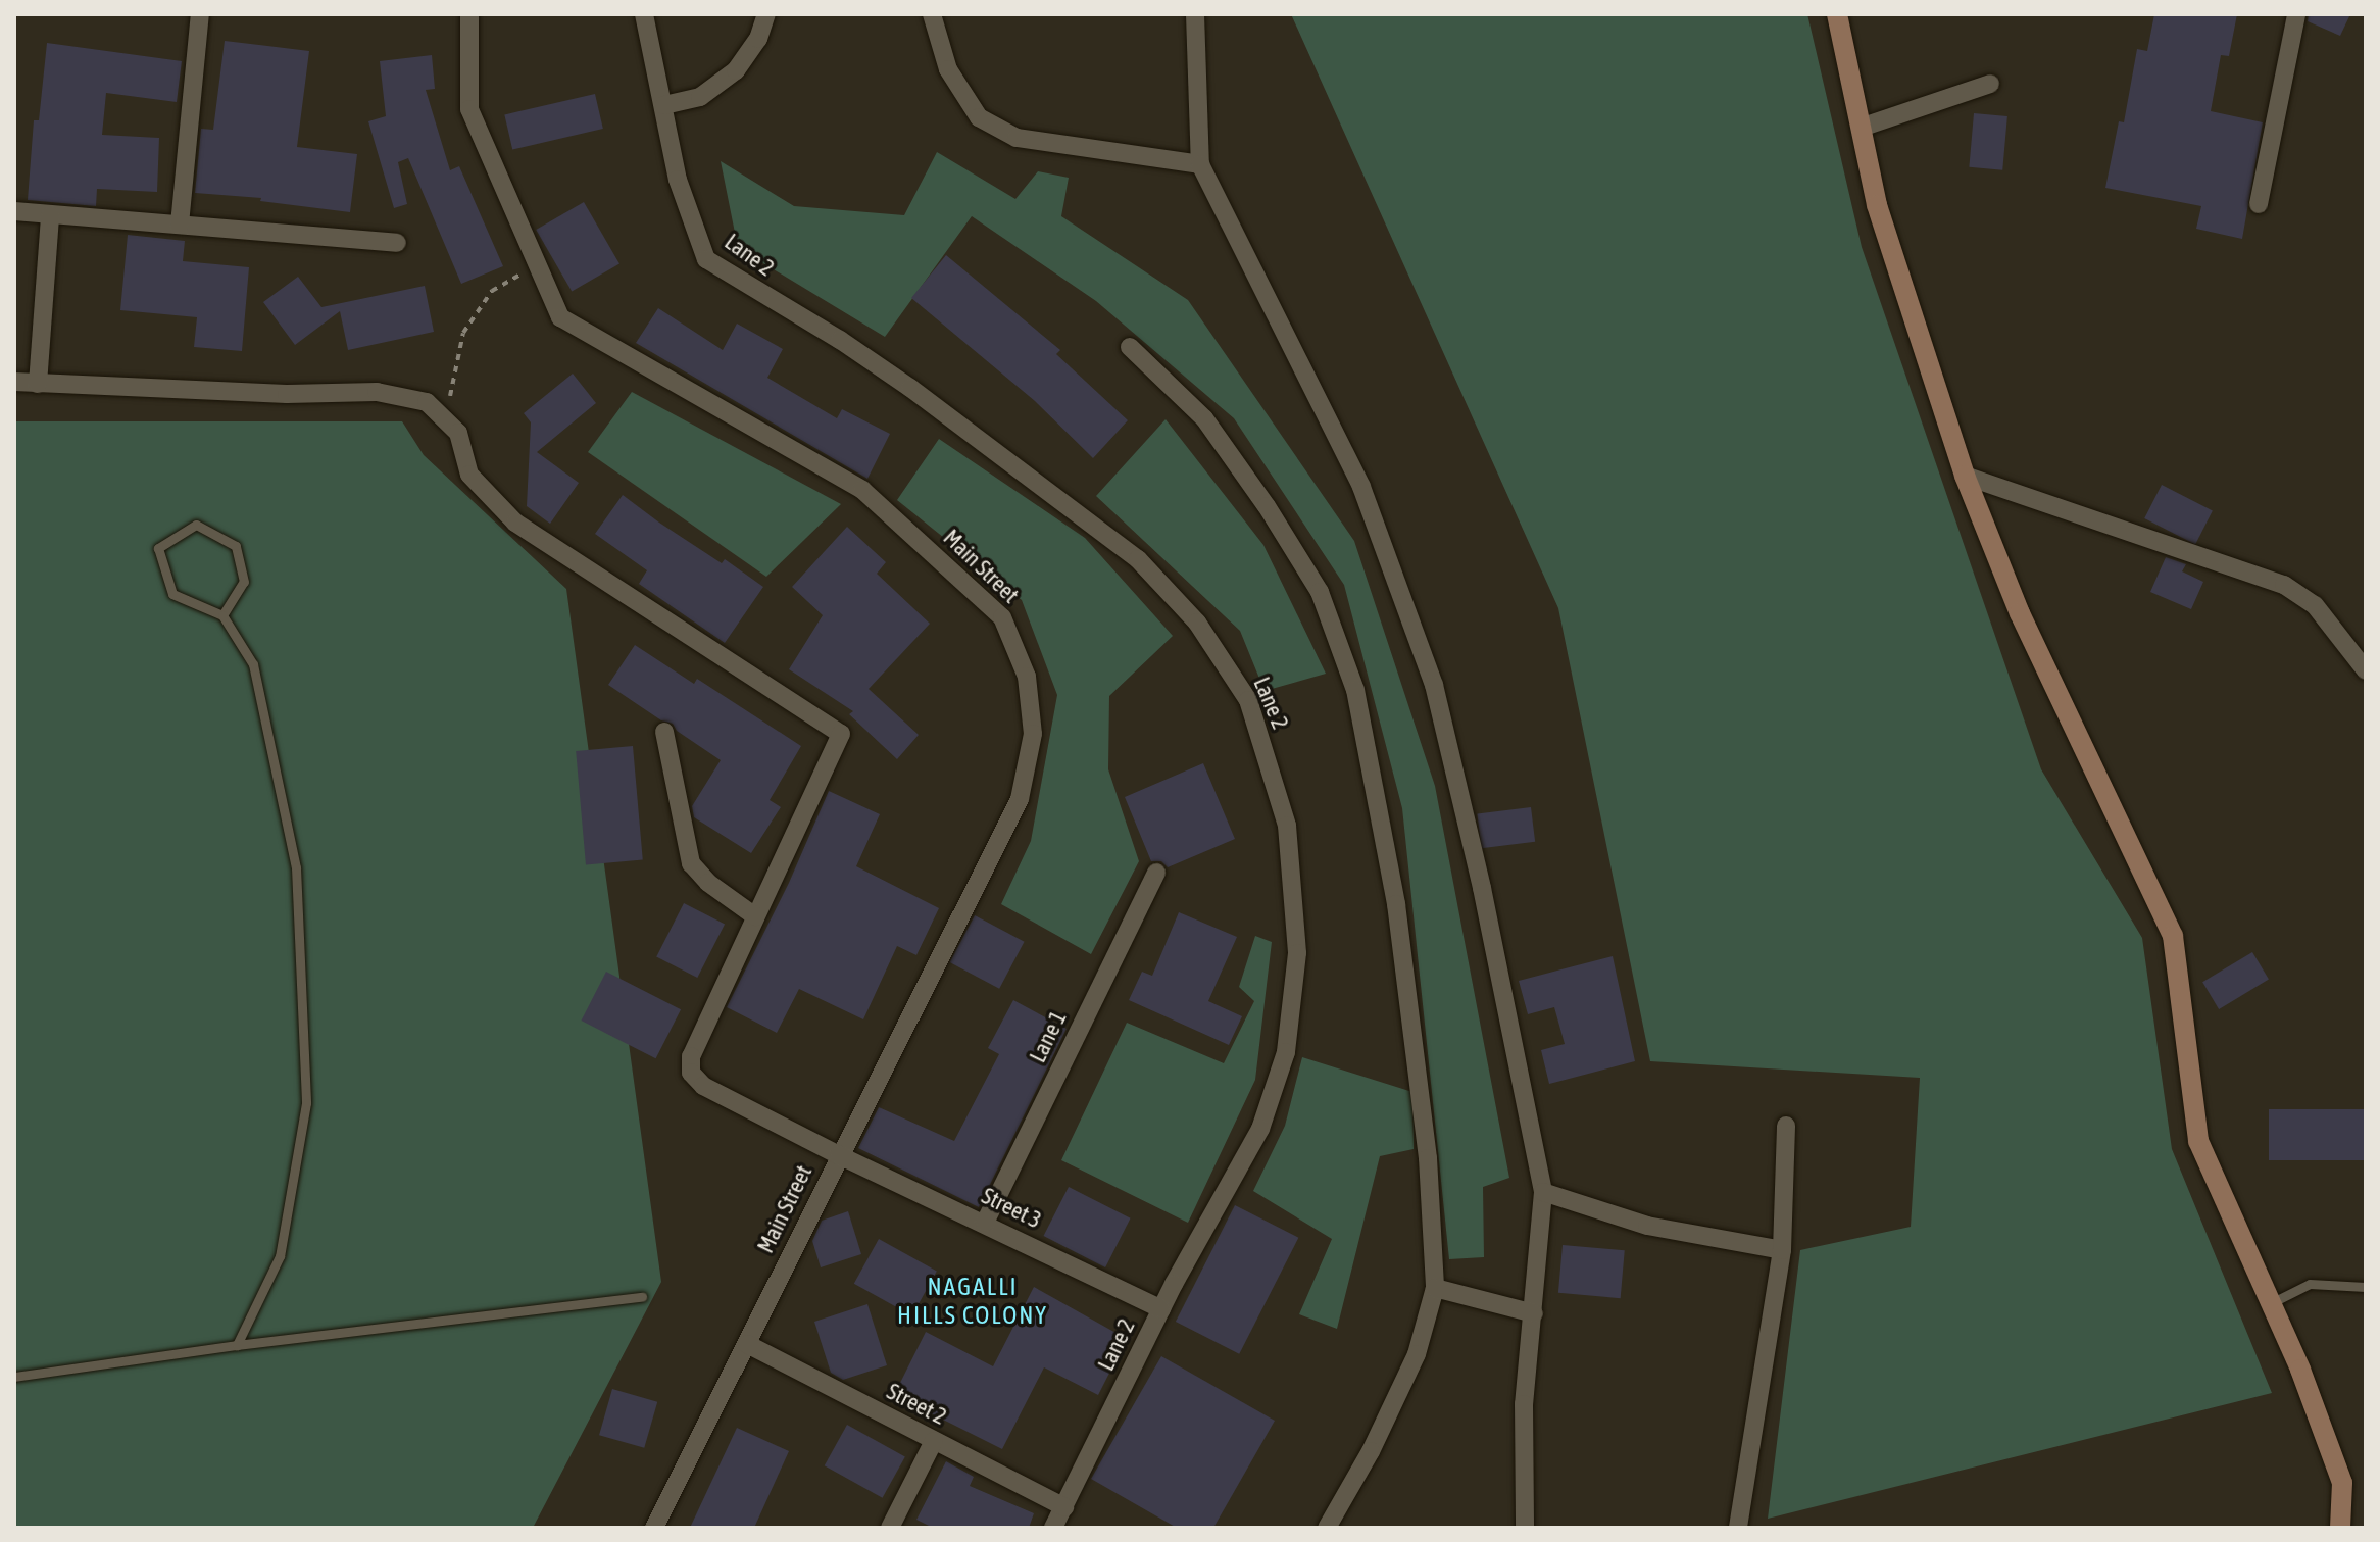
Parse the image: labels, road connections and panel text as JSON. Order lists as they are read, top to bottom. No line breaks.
{"streets":{"street":["Lane 2","Main Street","Lane 1","Street 3","Street 2"]},"crossings":[["Lane 2","Street 3"],["Lane 2","Street 2"],["Main Street","Street 3"],["Main Street","Street 2"],["Lane 1","Street 3"]],"districts":["NAGALLI HILLS COLONY"]}
